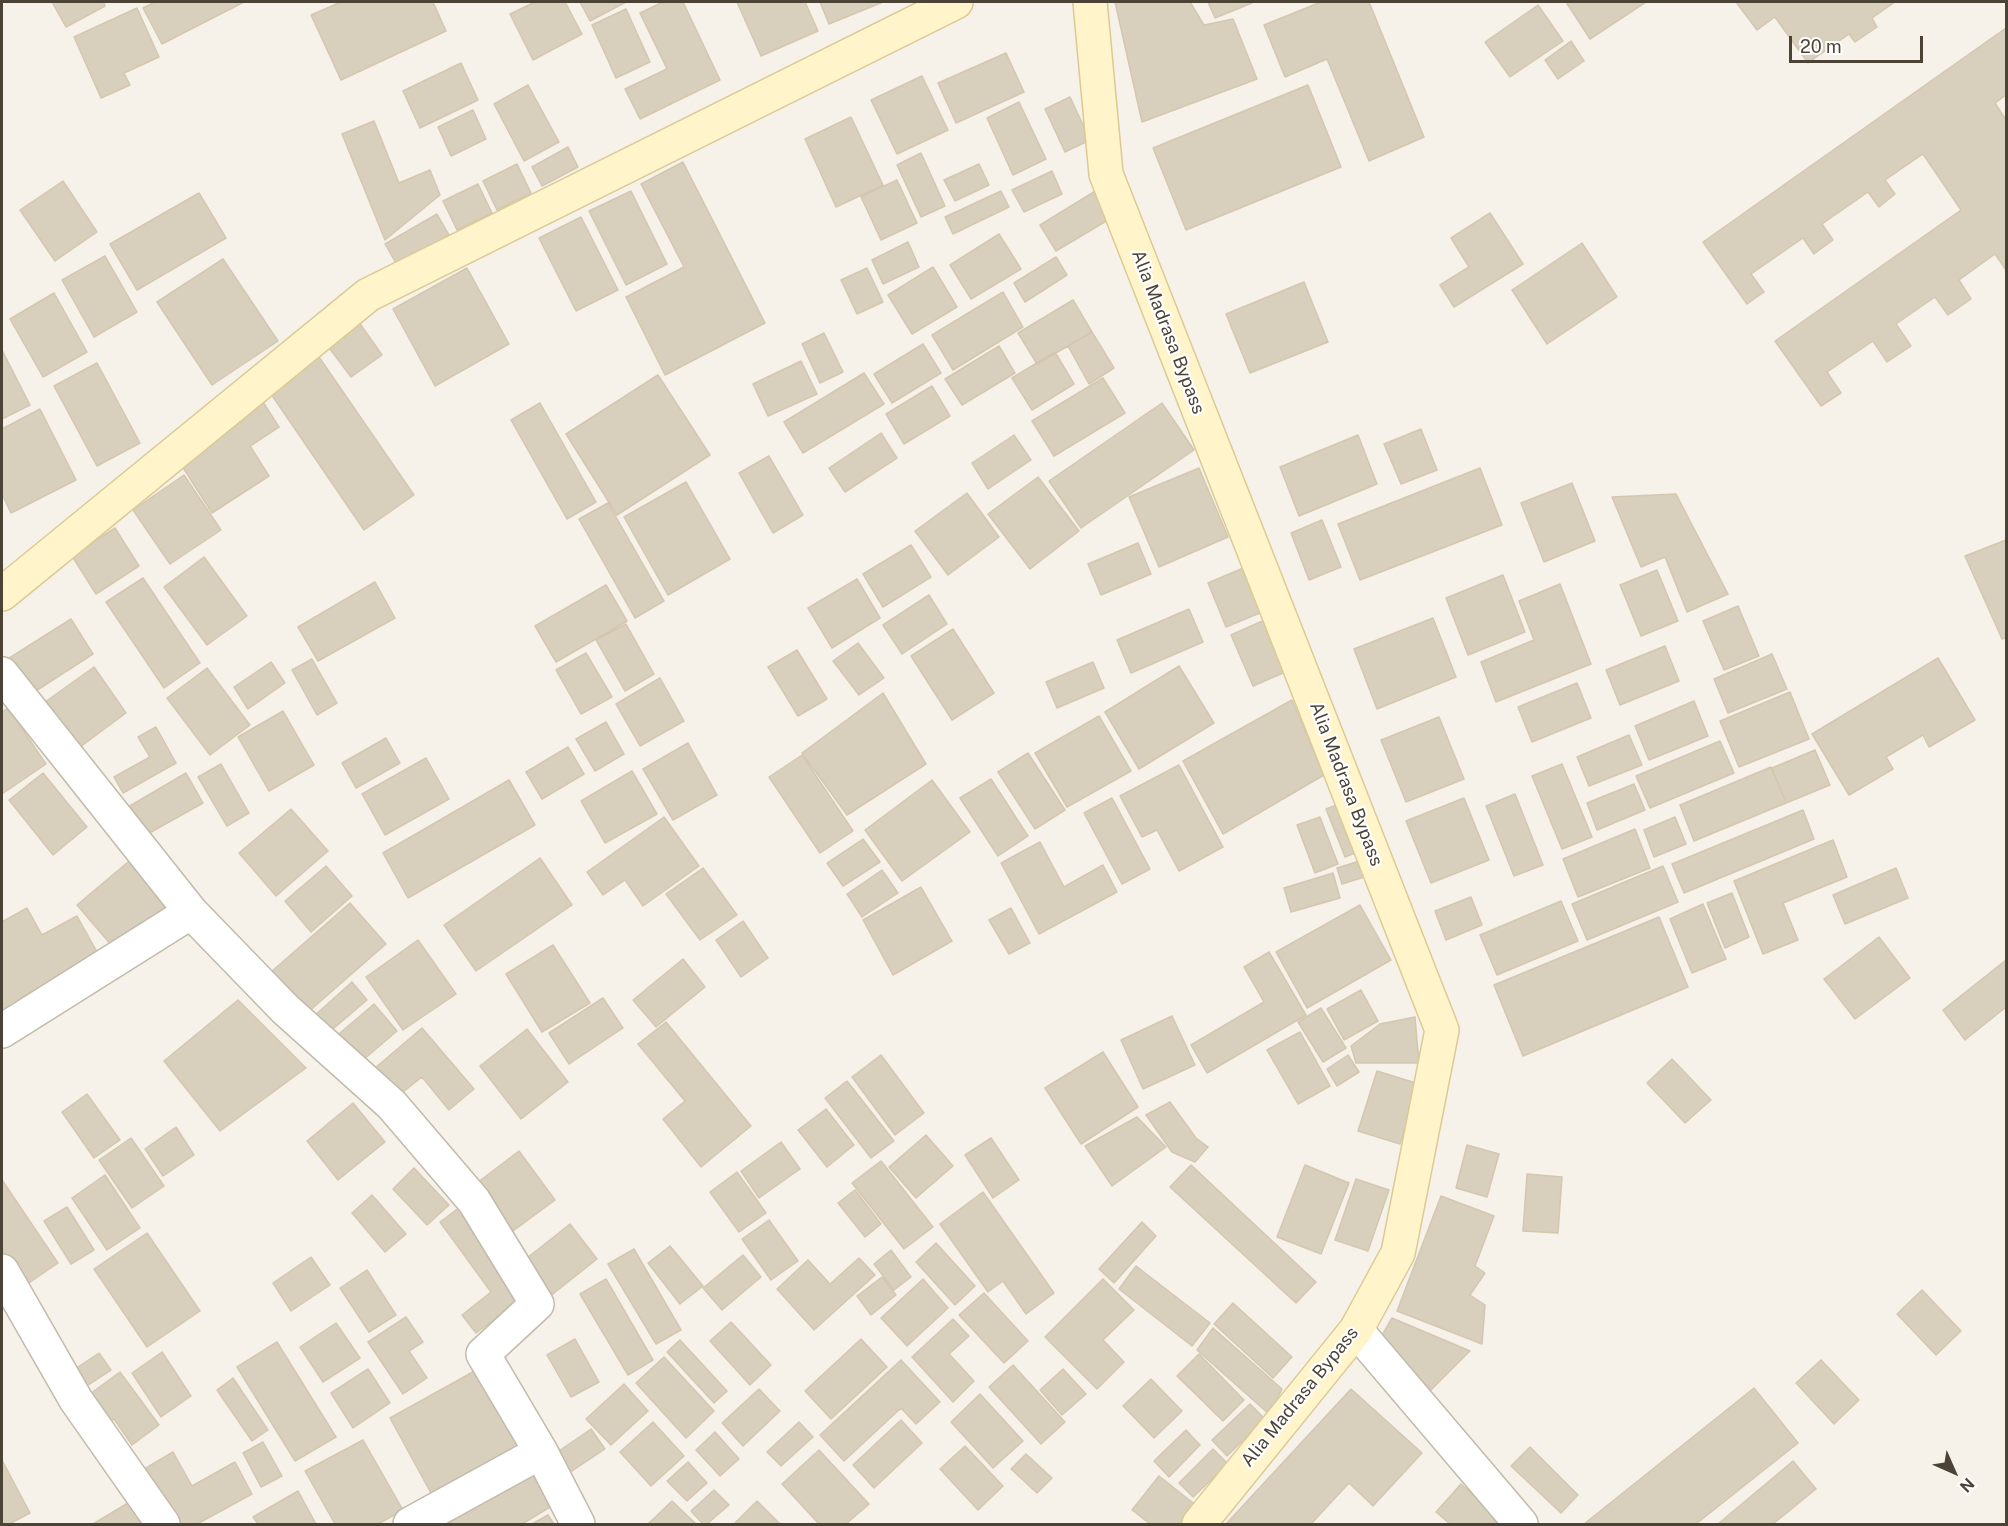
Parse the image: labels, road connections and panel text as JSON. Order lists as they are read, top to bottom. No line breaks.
{"streets":{"street":["Alia Madrasa Bypass"]},"scale_bar":"20 m","north":"bottom right"}
